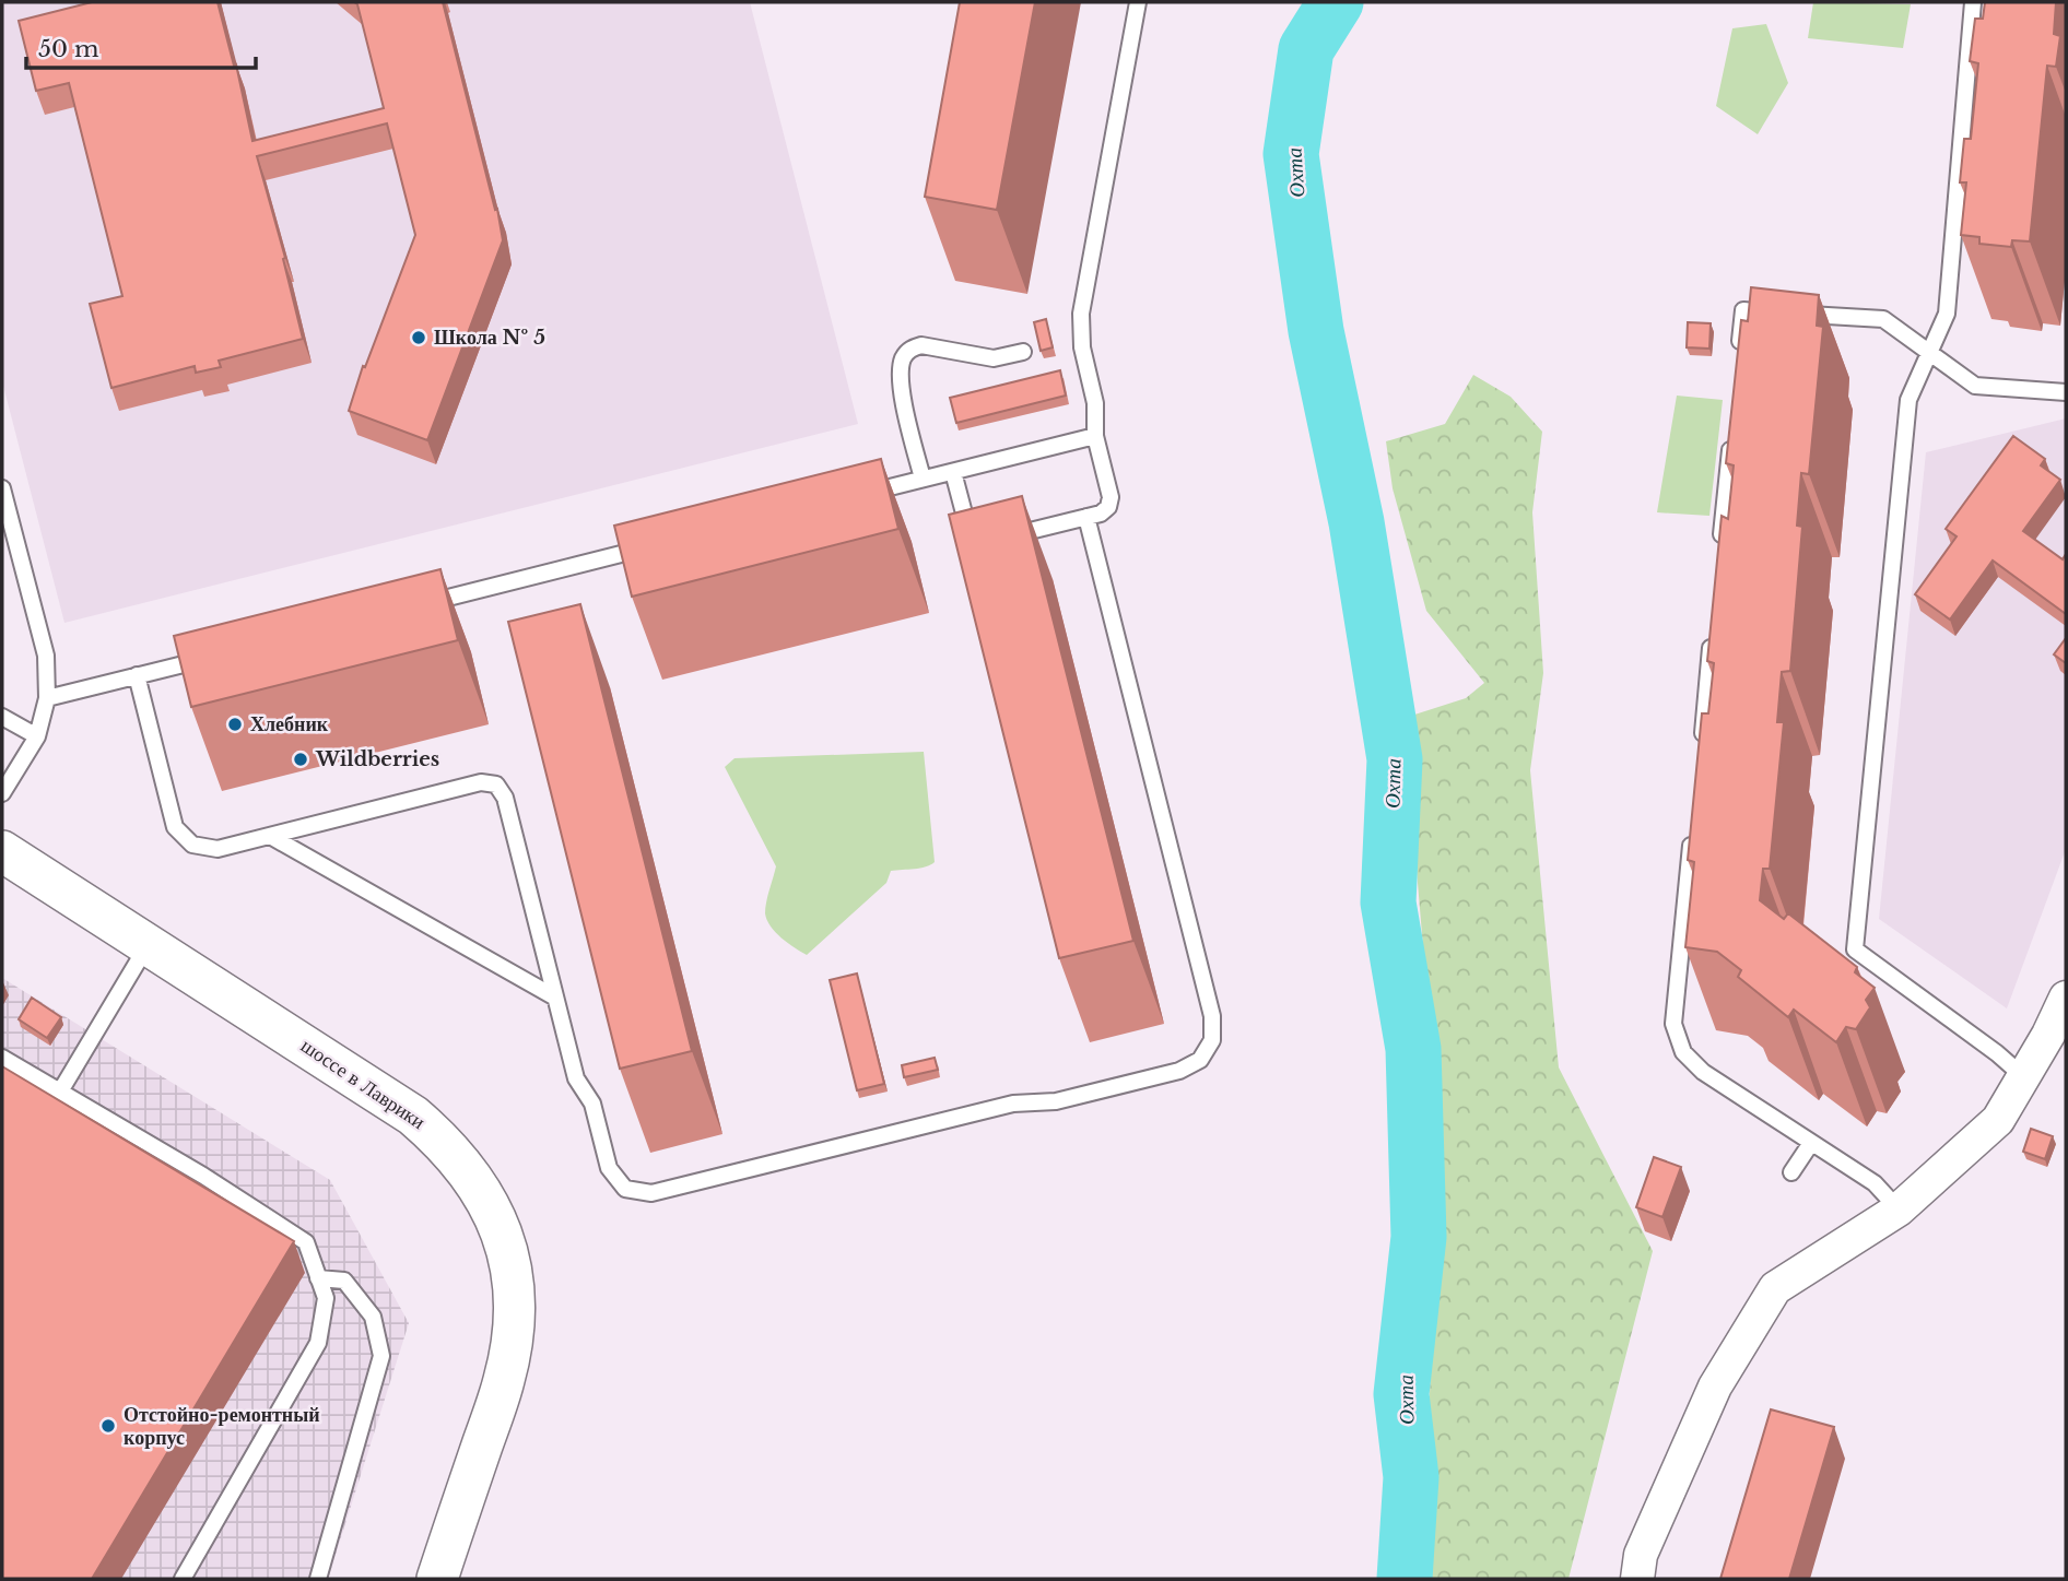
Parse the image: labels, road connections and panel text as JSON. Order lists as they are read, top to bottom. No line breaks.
{"streets":{"street":["шоссе в Лаврики"]},"water":["Охта"],"places":["Школа № 5","Хлебник","Wildberries","Отстойно-ремонтный корпус"],"scale_bar":"50 m"}
